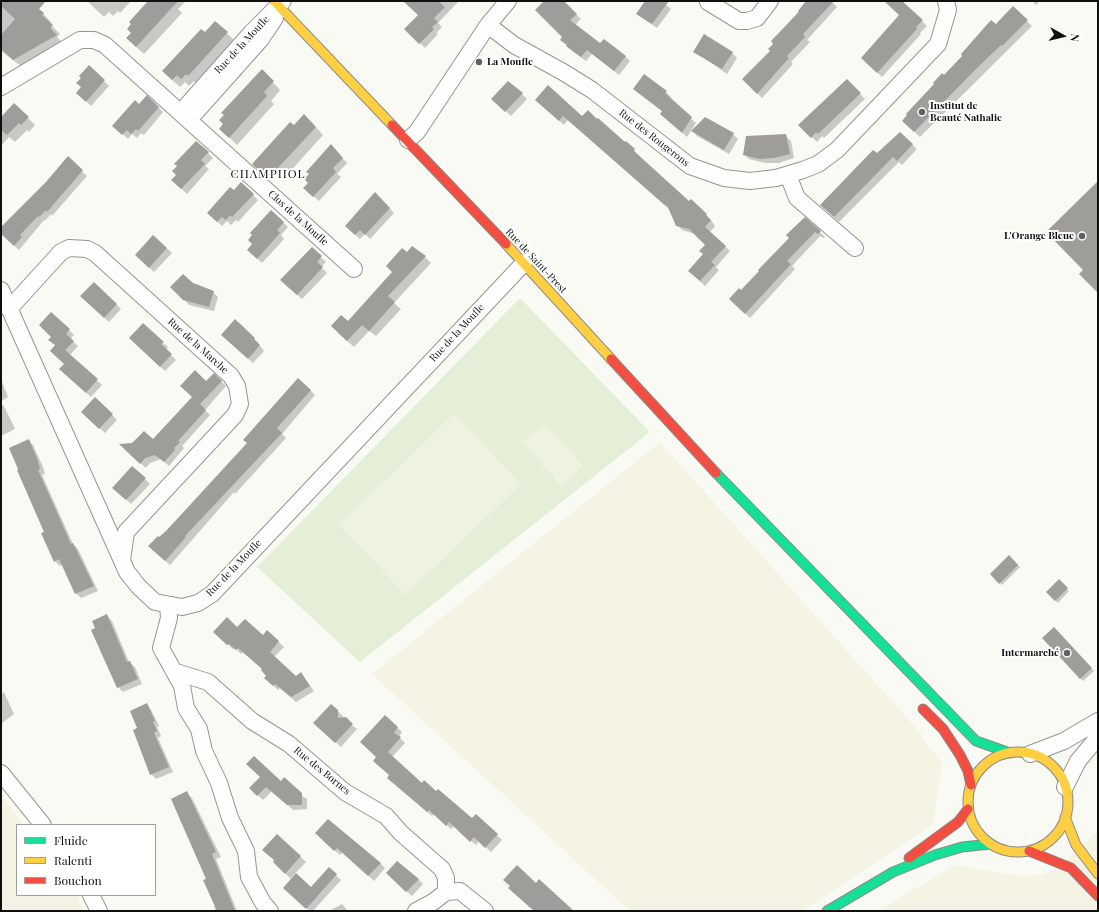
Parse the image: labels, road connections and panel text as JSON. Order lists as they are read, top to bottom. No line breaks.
{"streets":{"main road":["Rue de Saint-Prest"],"street":["Rue de la Moufle","Rue des Rougerons","Clos de la Moufle","Rue de la Marche","Rue des Bornes"]},"crossings":[["Rue de la Moufle","Clos de la Moufle"],["Rue de la Moufle","Rue de Saint-Prest"],["Rue de la Moufle","Rue de la Marche"]],"districts":["CHAMPHOL"],"places":["La Moufle","Institut de Beauté Nathalie","L'Orange Bleue","Intermarché"],"legend":["Fluide","Ralenti","Bouchon"],"north":"right"}
